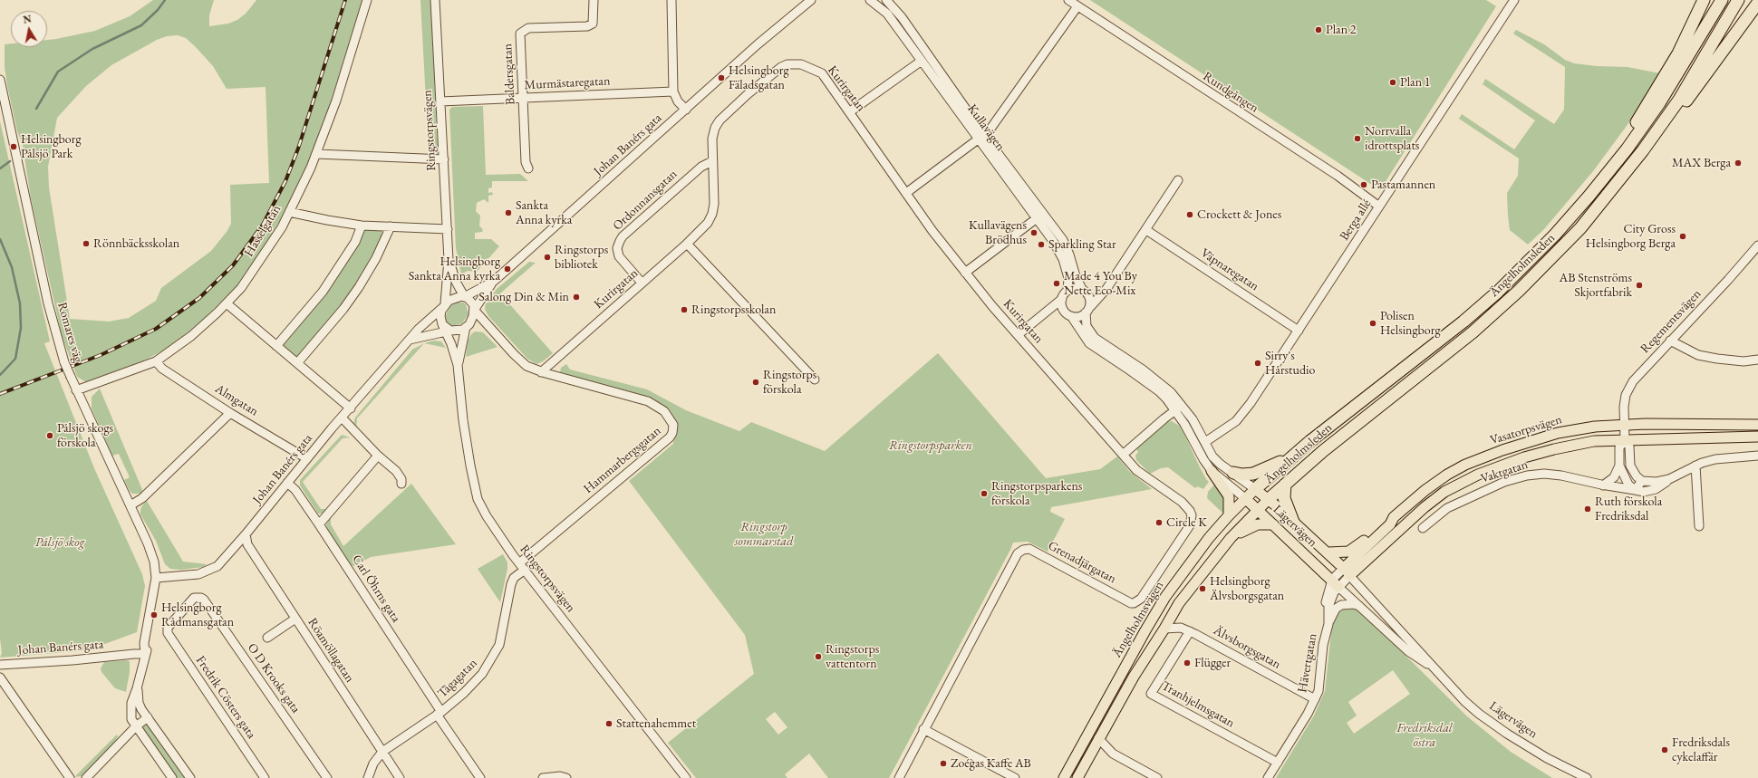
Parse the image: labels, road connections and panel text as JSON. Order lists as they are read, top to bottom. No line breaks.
{"streets":{"highway":["Ängelholmsleden"],"main road":["Vasatorpsvägen","Lägervägen","Ängelholmsvägen"],"street":["Baldersgatan","Murmästaregatan","Kurirgatan","Rundgången","Kullavägen","Ringstorpsvägen","Johan Banérs gata","Ordonnansgatan","Berga allé","Hasselgatan","Väpnaregatan","Regementsvägen","Romares väg","Almgatan","Hammarbergsgatan","Vaktgatan","Grenadjärgatan","Carl Öhrns gata","Älvsborgsgatan","Röamöllagatan","Hävertgatan","O D Krooks gata","Tågagatan","Fredrik Cösters gata","Tranhjelmsgatan"]},"crossings":[["Baldersgatan","Murmästaregatan"],["Murmästaregatan","Ringstorpsvägen"],["Kurirgatan","Ordonnansgatan"],["Kurirgatan","Hammarbergsgatan"],["Kurirgatan","Grenadjärgatan"],["Rundgången","Berga allé"],["Ringstorpsvägen","Johan Banérs gata"],["Ringstorpsvägen","Hammarbergsgatan"],["Ringstorpsvägen","Tågagatan"],["Johan Banérs gata","Romares väg"],["Johan Banérs gata","Almgatan"],["Johan Banérs gata","Hammarbergsgatan"],["Johan Banérs gata","Carl Öhrns gata"],["Johan Banérs gata","Röamöllagatan"],["Berga allé","Väpnaregatan"],["Berga allé","Lägervägen"],["Hasselgatan","Romares väg"],["Hasselgatan","Almgatan"],["Ängelholmsleden","Lägervägen"],["Ängelholmsleden","Ängelholmsvägen"],["Regementsvägen","Vasatorpsvägen"],["Vasatorpsvägen","Lägervägen"],["Hammarbergsgatan","Tågagatan"],["Lägervägen","Ängelholmsvägen"],["Lägervägen","Hävertgatan"],["Carl Öhrns gata","Tågagatan"],["Ängelholmsvägen","Älvsborgsgatan"],["Älvsborgsgatan","Hävertgatan"],["Älvsborgsgatan","Tranhjelmsgatan"],["Röamöllagatan","Tågagatan"],["Hävertgatan","Tranhjelmsgatan"],["O D Krooks gata","Fredrik Cösters gata"]],"parks":["Ringstorpsparken","Ringstorp sommarstad","Pålsjö skog","Fredriksdal östra"],"places":["Plan 2","Helsingborg Fäladsgatan","Plan 1","Norrvalla idrottsplats","Helsingborg Pålsjö Park","MAX Berga","Pastamannen","Sankta Anna kyrka","Crockett & Jones","Kullavägens Brödhus","City Gross Helsingborg Berga","Rönnbäcksskolan","Sparkling Star","Ringstorps bibliotek","Helsingborg Sankta Anna kyrka","Made 4 You By Nette Eco-Mix","AB Stenströms Skjortfabrik","Salong Din & Min","Ringstorpsskolan","Polisen Helsingborg","Sirry's Hårstudio","Ringstorps förskola","Pålsjö skogs förskola","Ringstorpsparkens förskola","Ruth förskola Fredriksdal","Circle K","Helsingborg Älvsborgsgatan","Helsingborg Rådmansgatan","Ringstorps vattentorn","Flügger","Stattenahemmet","Fredriksdals cykelaffär","Zoégas Kaffe AB"],"north":"top"}
